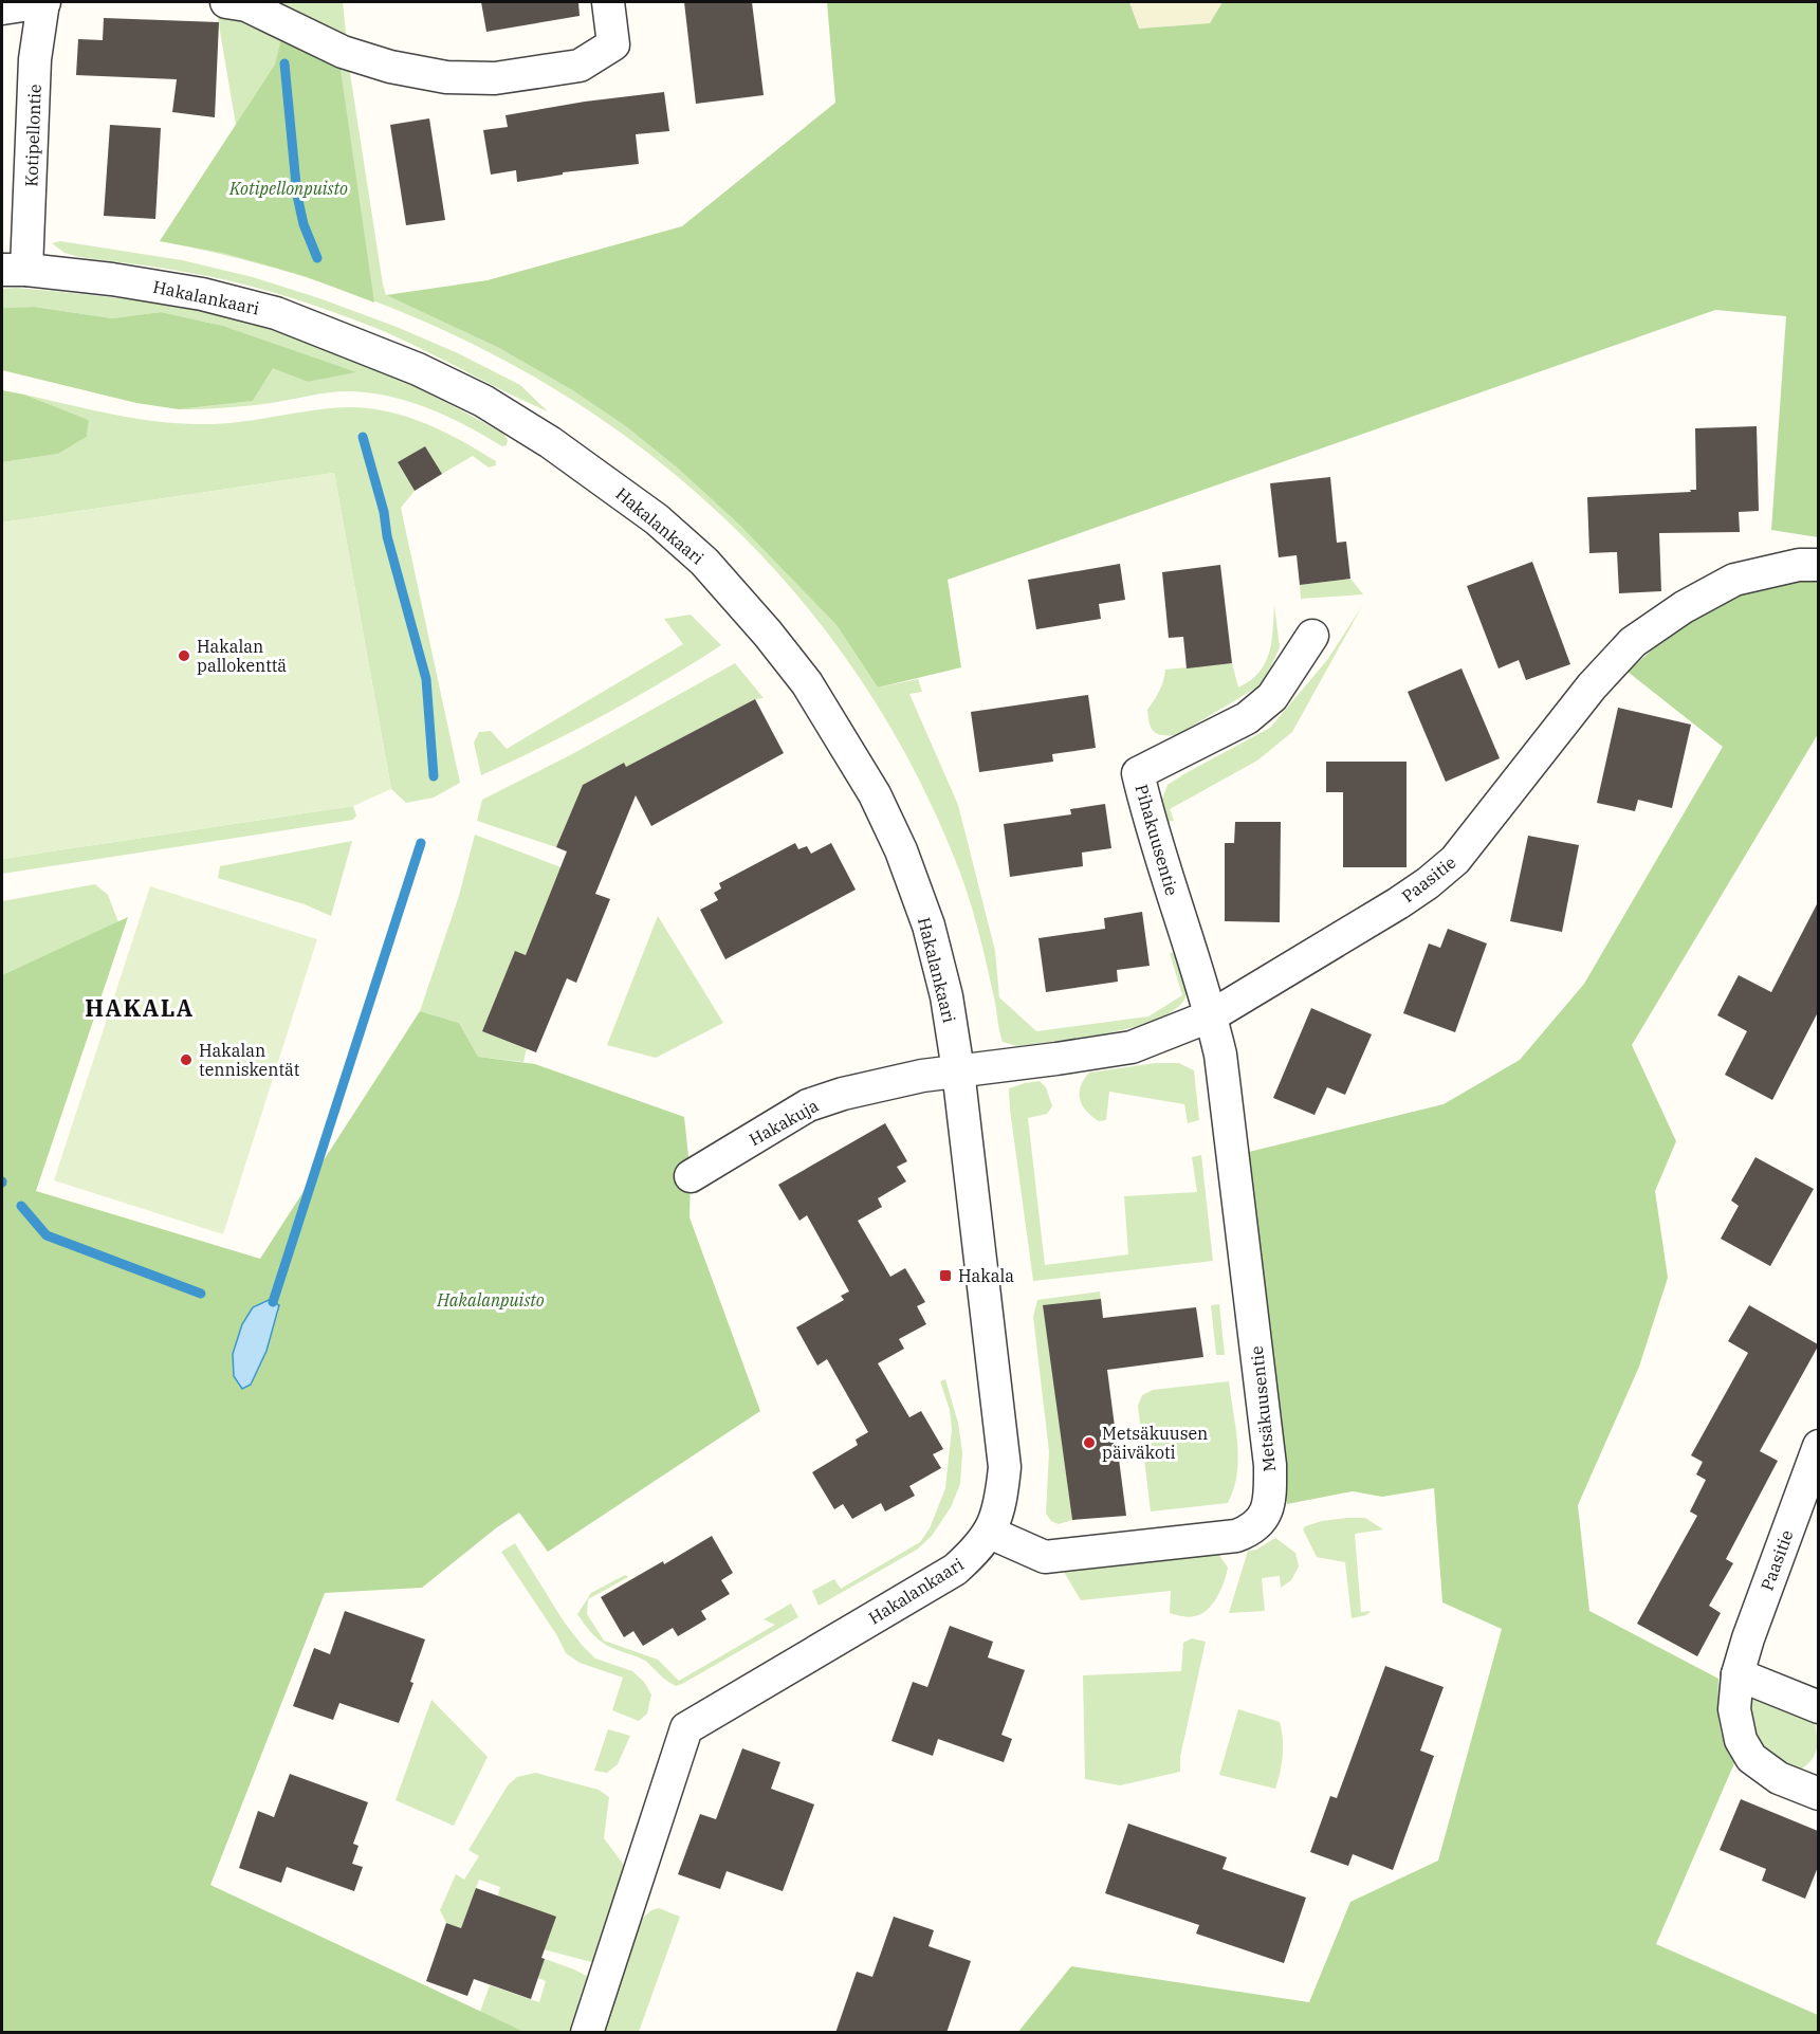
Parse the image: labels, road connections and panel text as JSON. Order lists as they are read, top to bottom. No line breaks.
{"streets":{"street":["Kotipellontie","Hakalankaari","Pihakuusentie","Paasitie","Hakakuja","Metsäkuusentie"]},"crossings":[["Kotipellontie","Hakalankaari"],["Hakalankaari","Paasitie"],["Hakalankaari","Hakakuja"],["Hakalankaari","Metsäkuusentie"],["Pihakuusentie","Paasitie"],["Pihakuusentie","Metsäkuusentie"],["Paasitie","Hakakuja"],["Paasitie","Metsäkuusentie"]],"districts":["HAKALA"],"parks":["Kotipellonpuisto","Hakalanpuisto"],"places":{"other":["Hakalan pallokenttä","Hakalan tenniskentät","Metsäkuusen päiväkoti"],"transit":["Hakala"]}}
